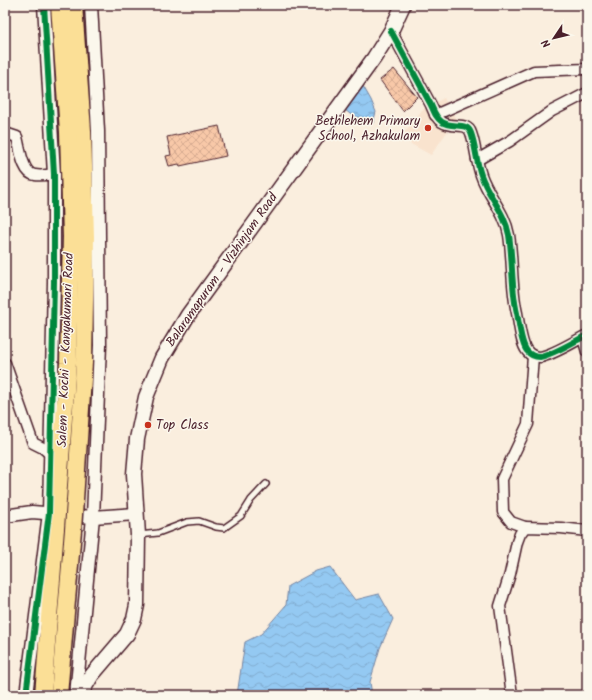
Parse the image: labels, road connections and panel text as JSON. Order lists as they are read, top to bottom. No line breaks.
{"streets":{"highway":["Salem - Kochi - Kanyakumari Road"],"main road":["Balaramapuram - Vizhinjam Road"]},"places":["Bethlehem Primary School, Azhakulam","Top Class"],"north":"bottom left"}
